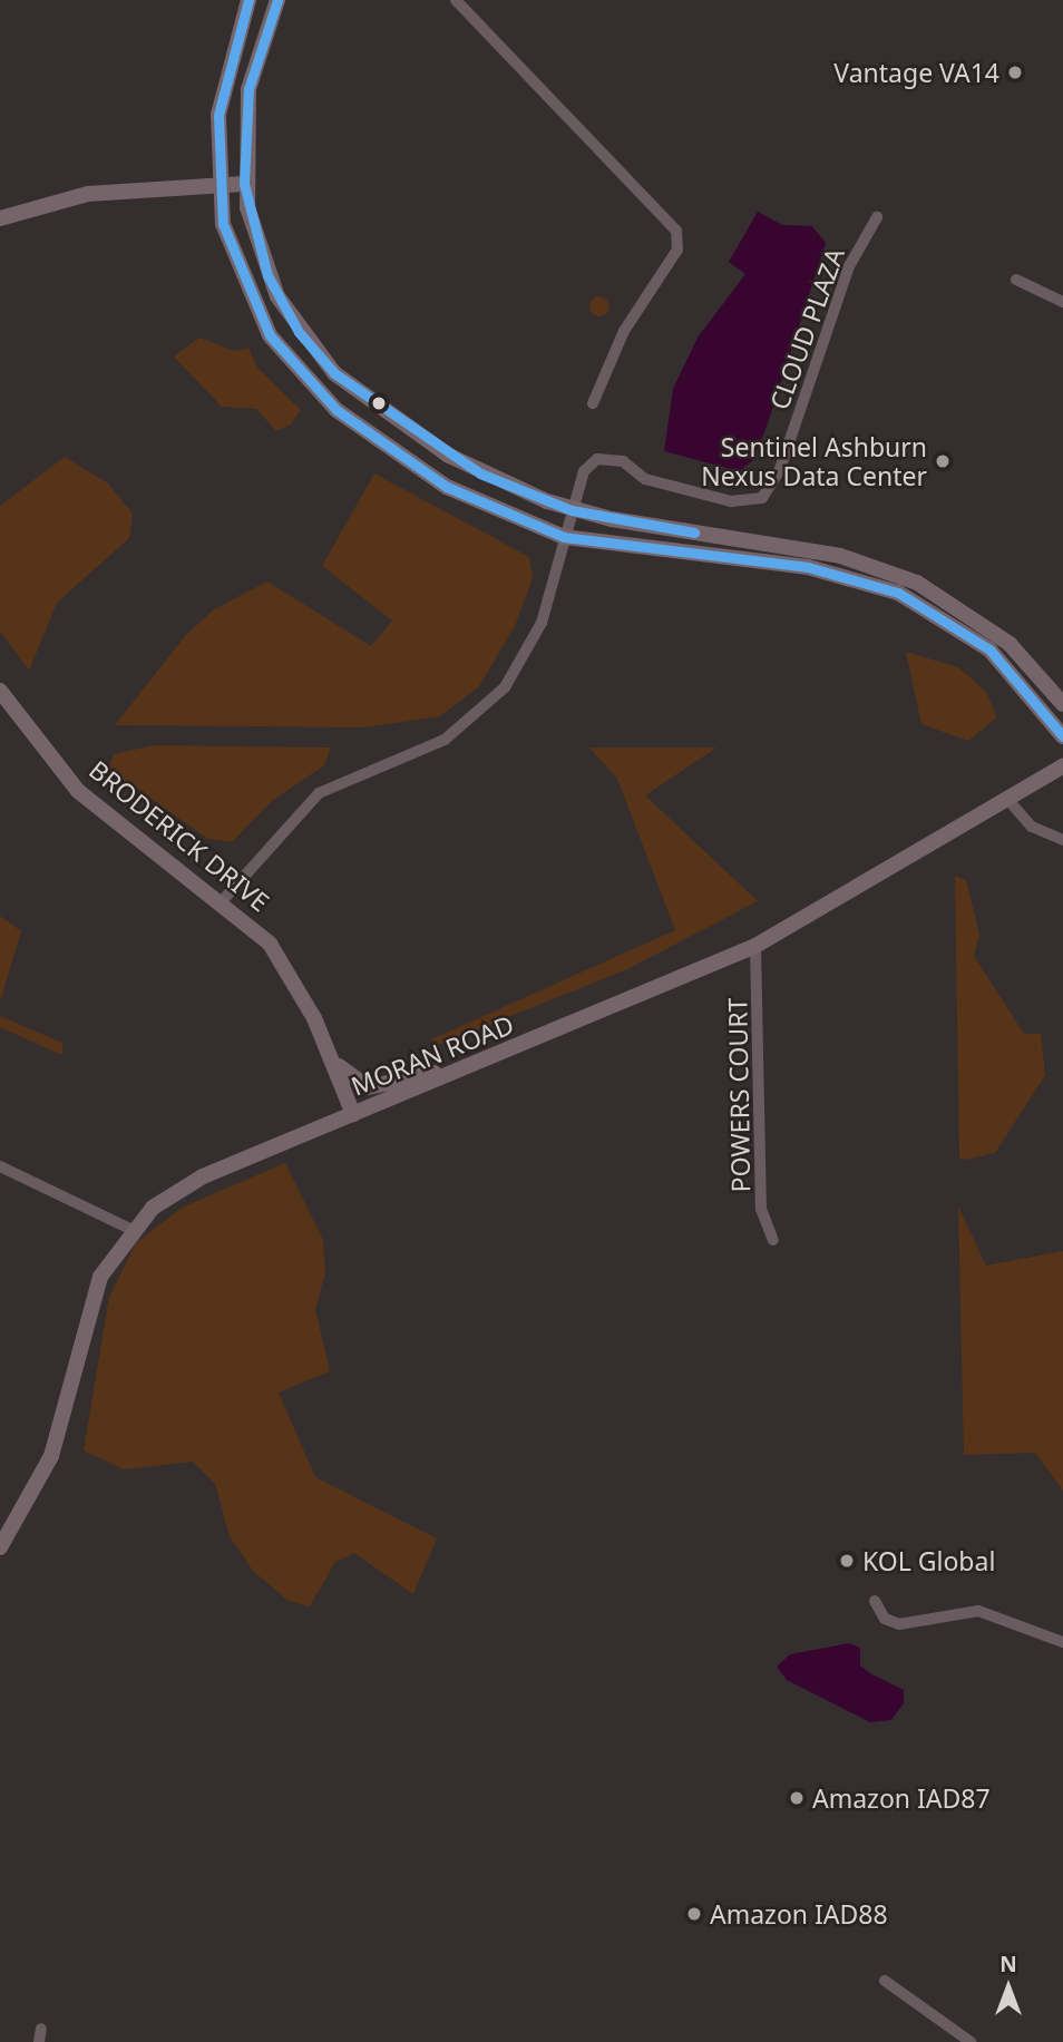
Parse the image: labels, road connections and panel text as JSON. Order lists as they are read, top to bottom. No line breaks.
{"streets":{"main road":["BRODERICK DRIVE","MORAN ROAD"],"street":["CLOUD PLAZA","POWERS COURT"]},"crossings":[["BRODERICK DRIVE","MORAN ROAD"],["MORAN ROAD","POWERS COURT"]],"places":["Vantage VA14","Sentinel Ashburn Nexus Data Center","KOL Global","Amazon IAD87","Amazon IAD88"],"north":"top"}
